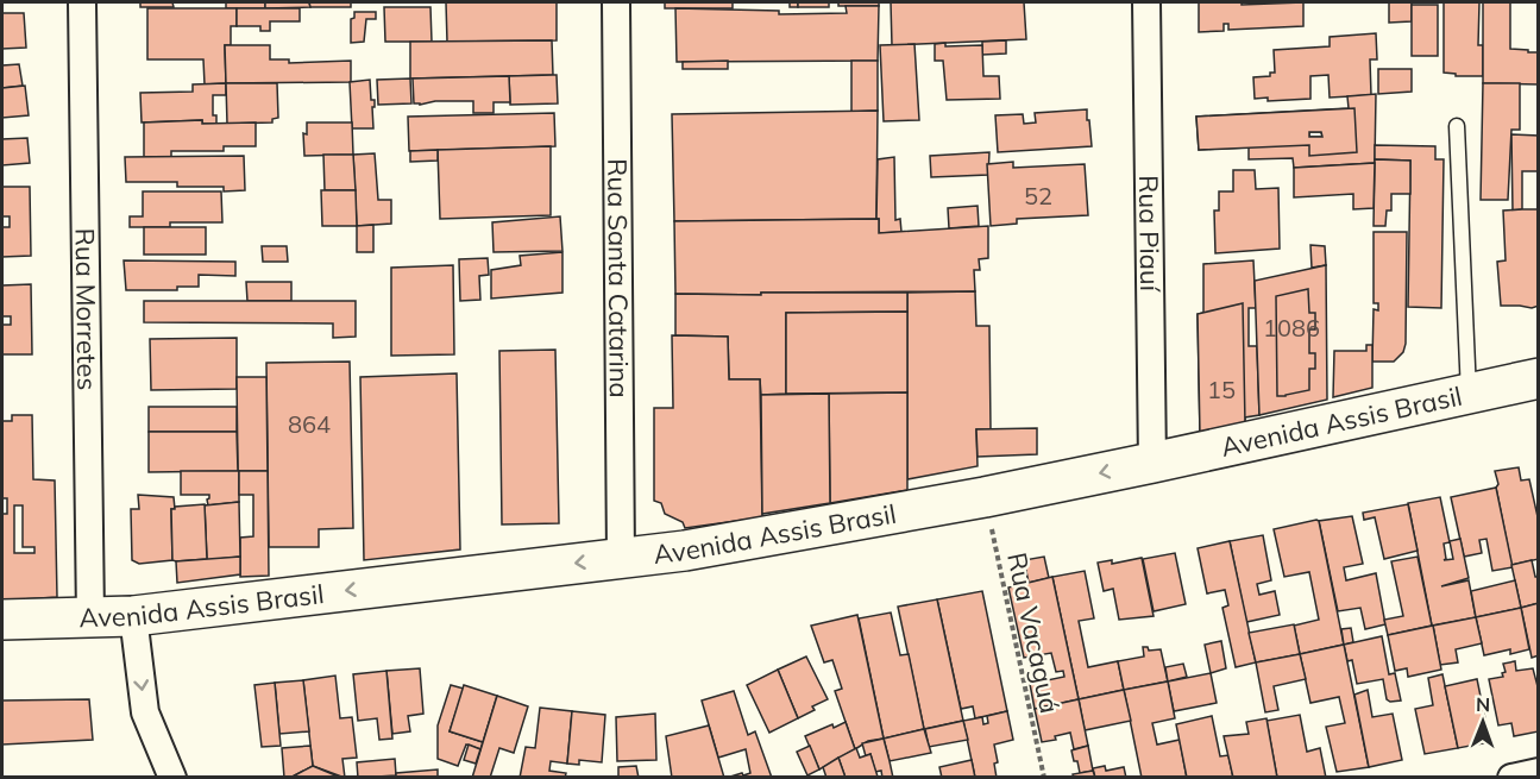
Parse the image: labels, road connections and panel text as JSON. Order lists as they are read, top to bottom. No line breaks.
{"streets":{"main road":["Avenida Assis Brasil"],"street":["Rua Piauí","Rua Santa Catarina","Rua Morretes"],"path":["Rua Vacaguá"]},"crossings":[["Rua Piauí","Avenida Assis Brasil"],["Rua Santa Catarina","Avenida Assis Brasil"],["Rua Morretes","Avenida Assis Brasil"],["Avenida Assis Brasil","Rua Vacaguá"]],"one_way":["Avenida Assis Brasil"],"house_numbers":["52","1086","15","864"],"north":"top"}
